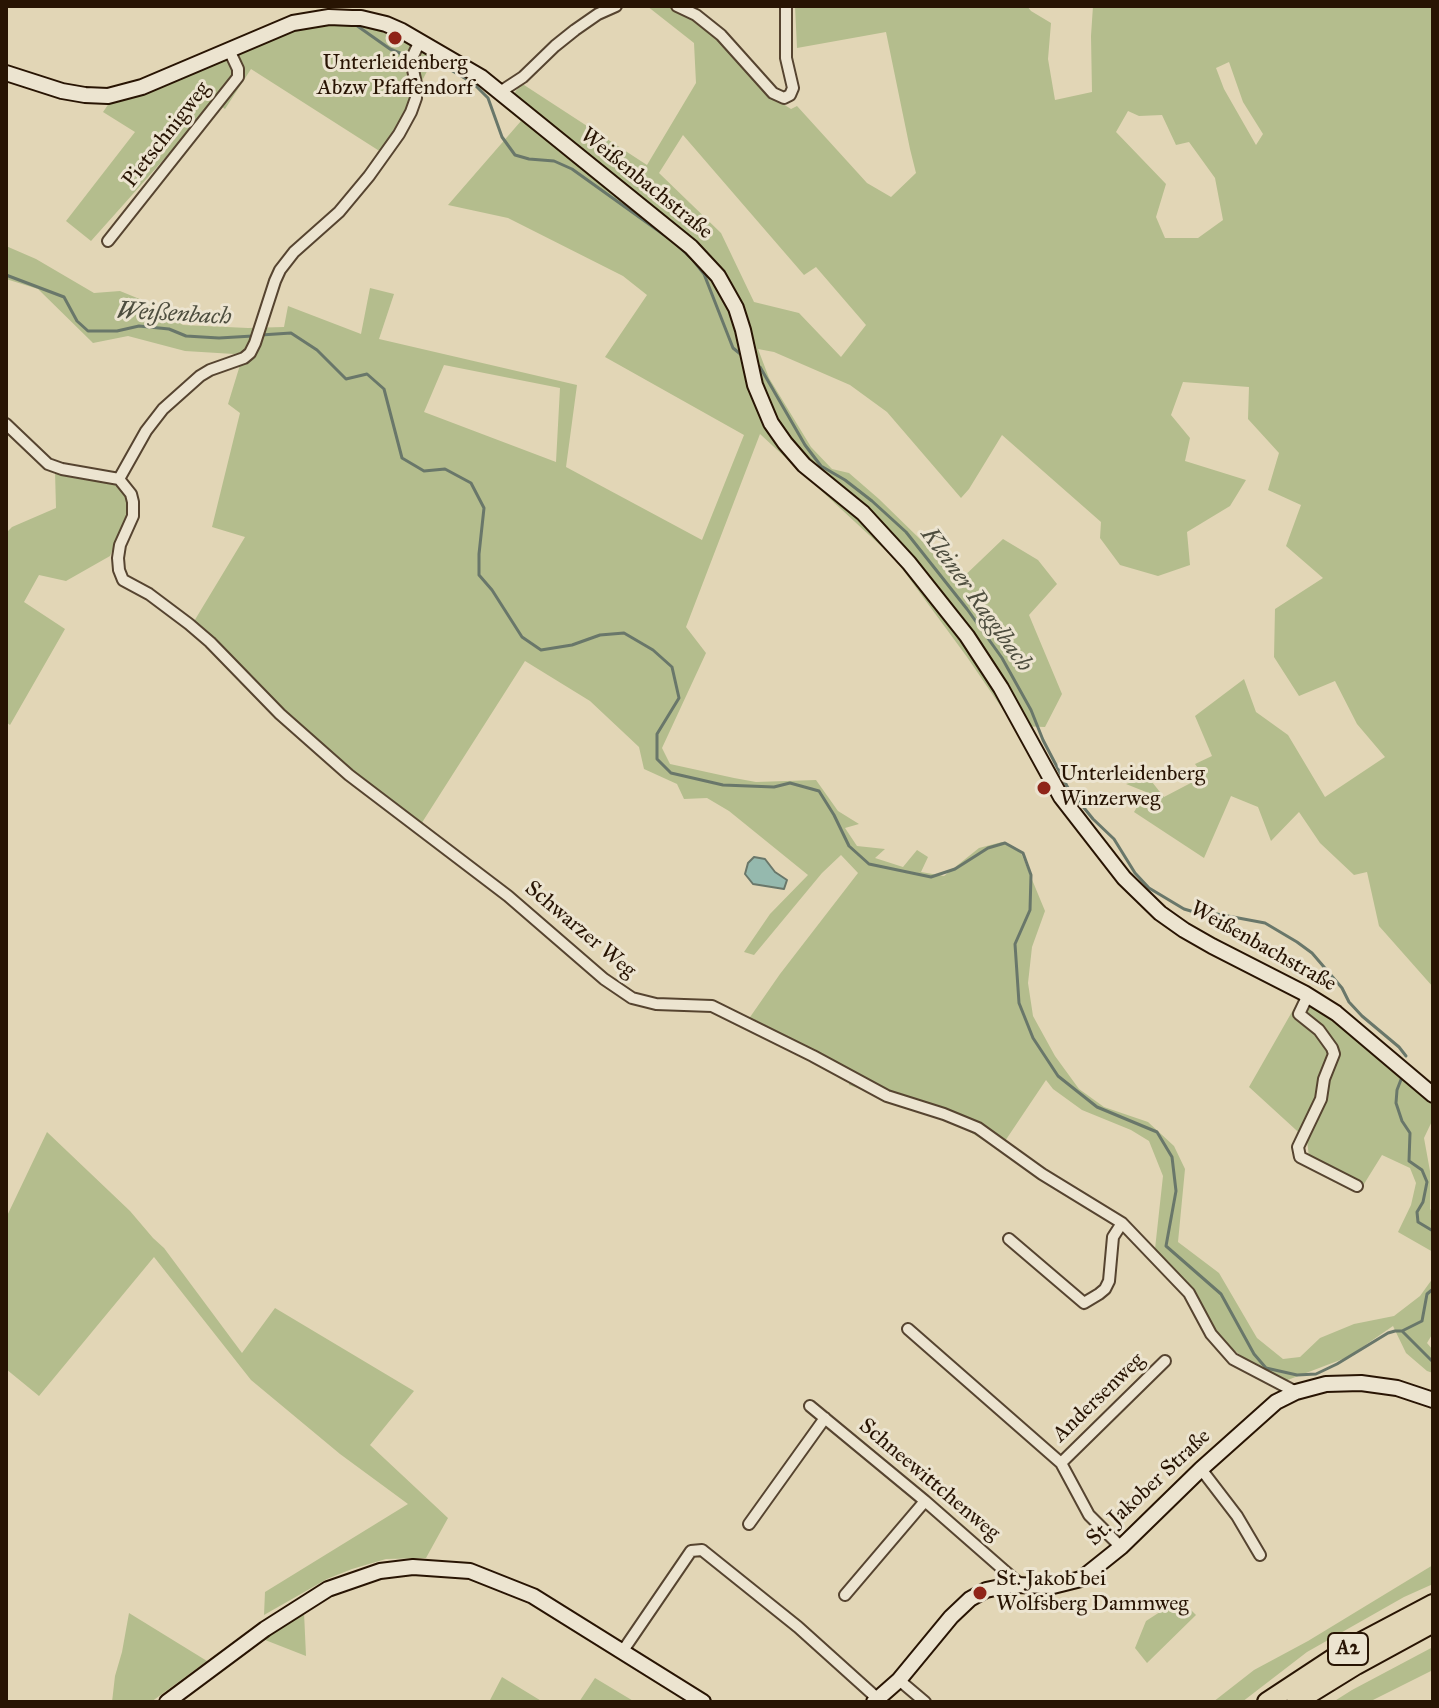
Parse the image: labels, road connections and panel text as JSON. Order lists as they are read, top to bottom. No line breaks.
{"streets":{"highway":["A2"],"main road":["Weißenbachstraße","St. Jakober Straße"],"street":["Pietschnigweg","Schwarzer Weg","Andersenweg","Schneewittchenweg"]},"crossings":[["Pietschnigweg","Weißenbachstraße"],["Schwarzer Weg","St. Jakober Straße"],["Schneewittchenweg","St. Jakober Straße"]],"water":["Weißenbach","Kleiner Ragglbach"],"places":["Unterleidenberg Abzw Pfaffendorf","Unterleidenberg Winzerweg","St. Jakob bei Wolfsberg Dammweg"]}
